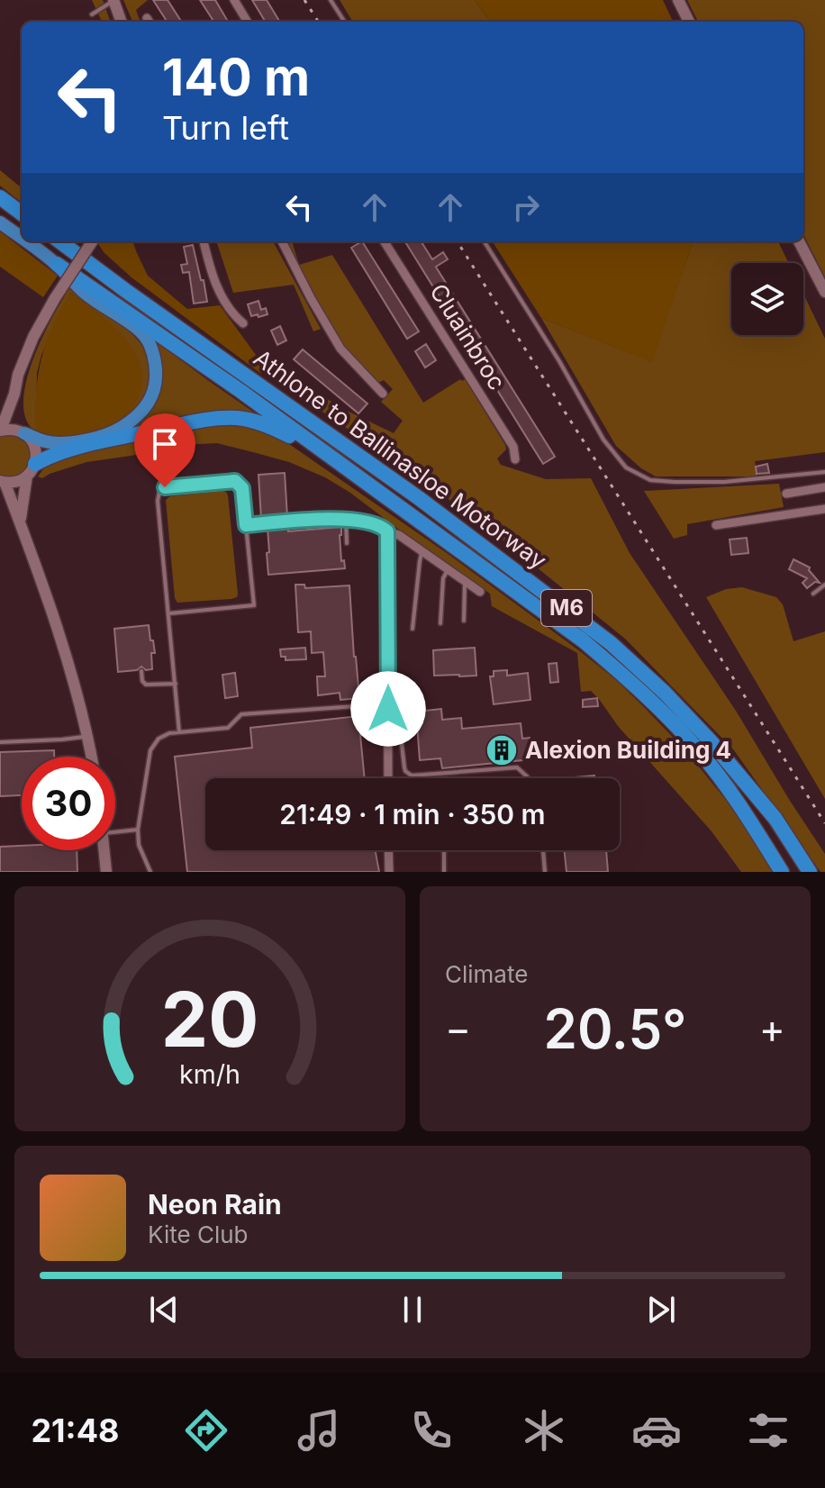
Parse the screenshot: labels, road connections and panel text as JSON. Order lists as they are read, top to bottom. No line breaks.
{"streets":{"highway":["Athlone to Ballinasloe Motorway","M6"],"street":["Cluainbroc"]},"places":{"building":["Alexion Building 4"]},"page":{"turn":["140 m","Turn left"],"limit":"30","trip":"21:49 · 1 min · 350 m","tile":"Climate","heat":["−","20.5°","+"],"song":["Neon Rain","Kite Club"],"tabs":"21:48","gauge":["20","km/h"]}}
